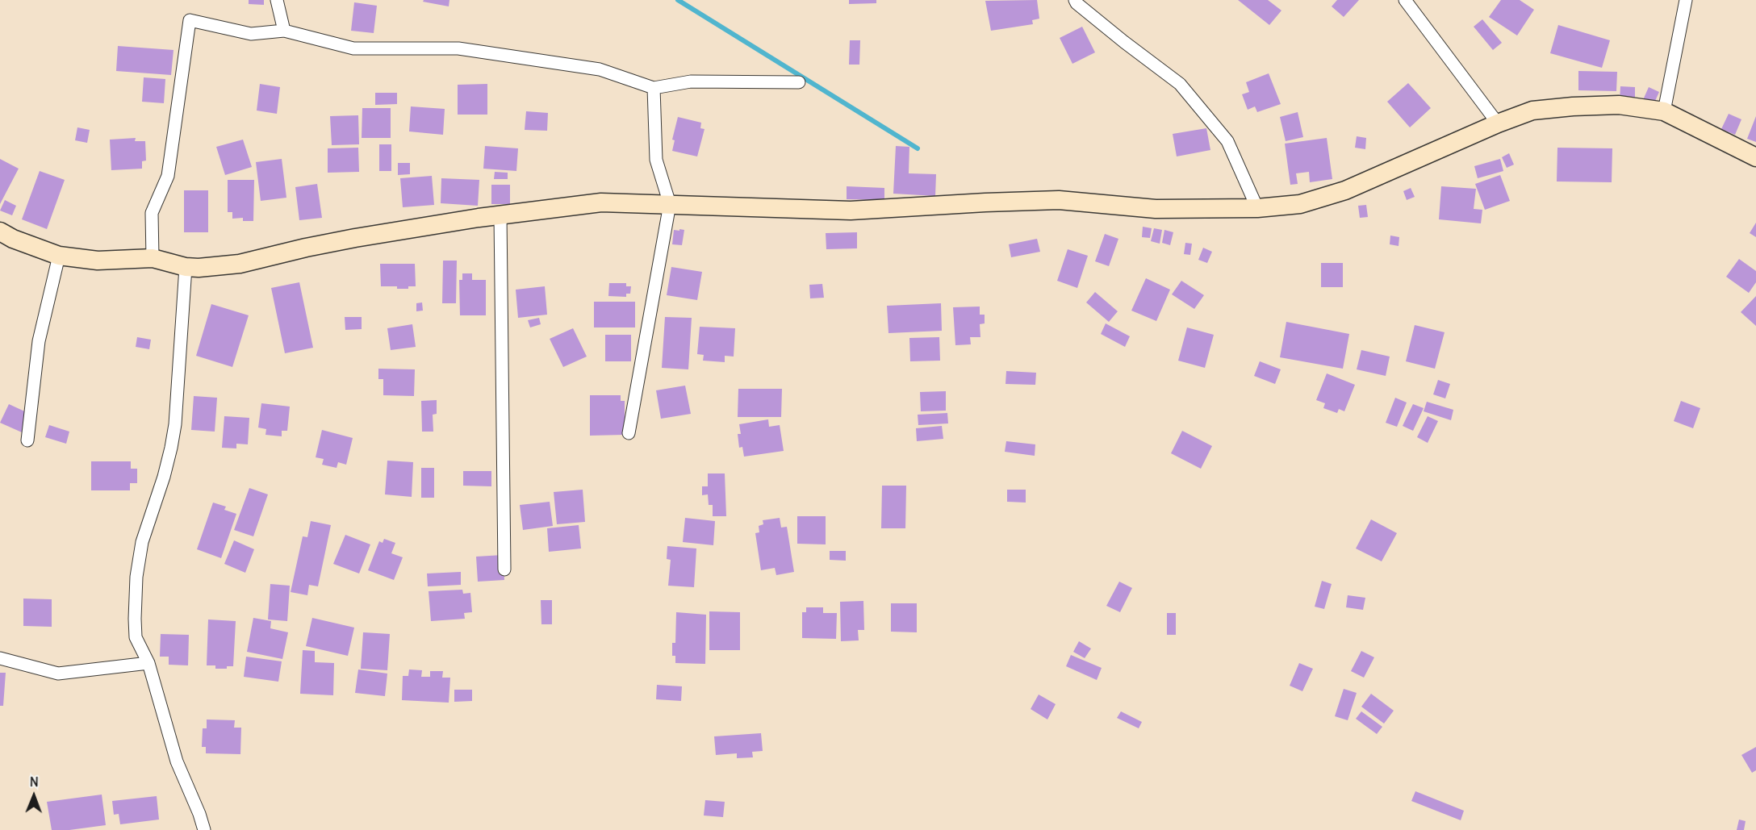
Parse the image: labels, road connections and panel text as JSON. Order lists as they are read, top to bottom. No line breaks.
{"north":"top"}
